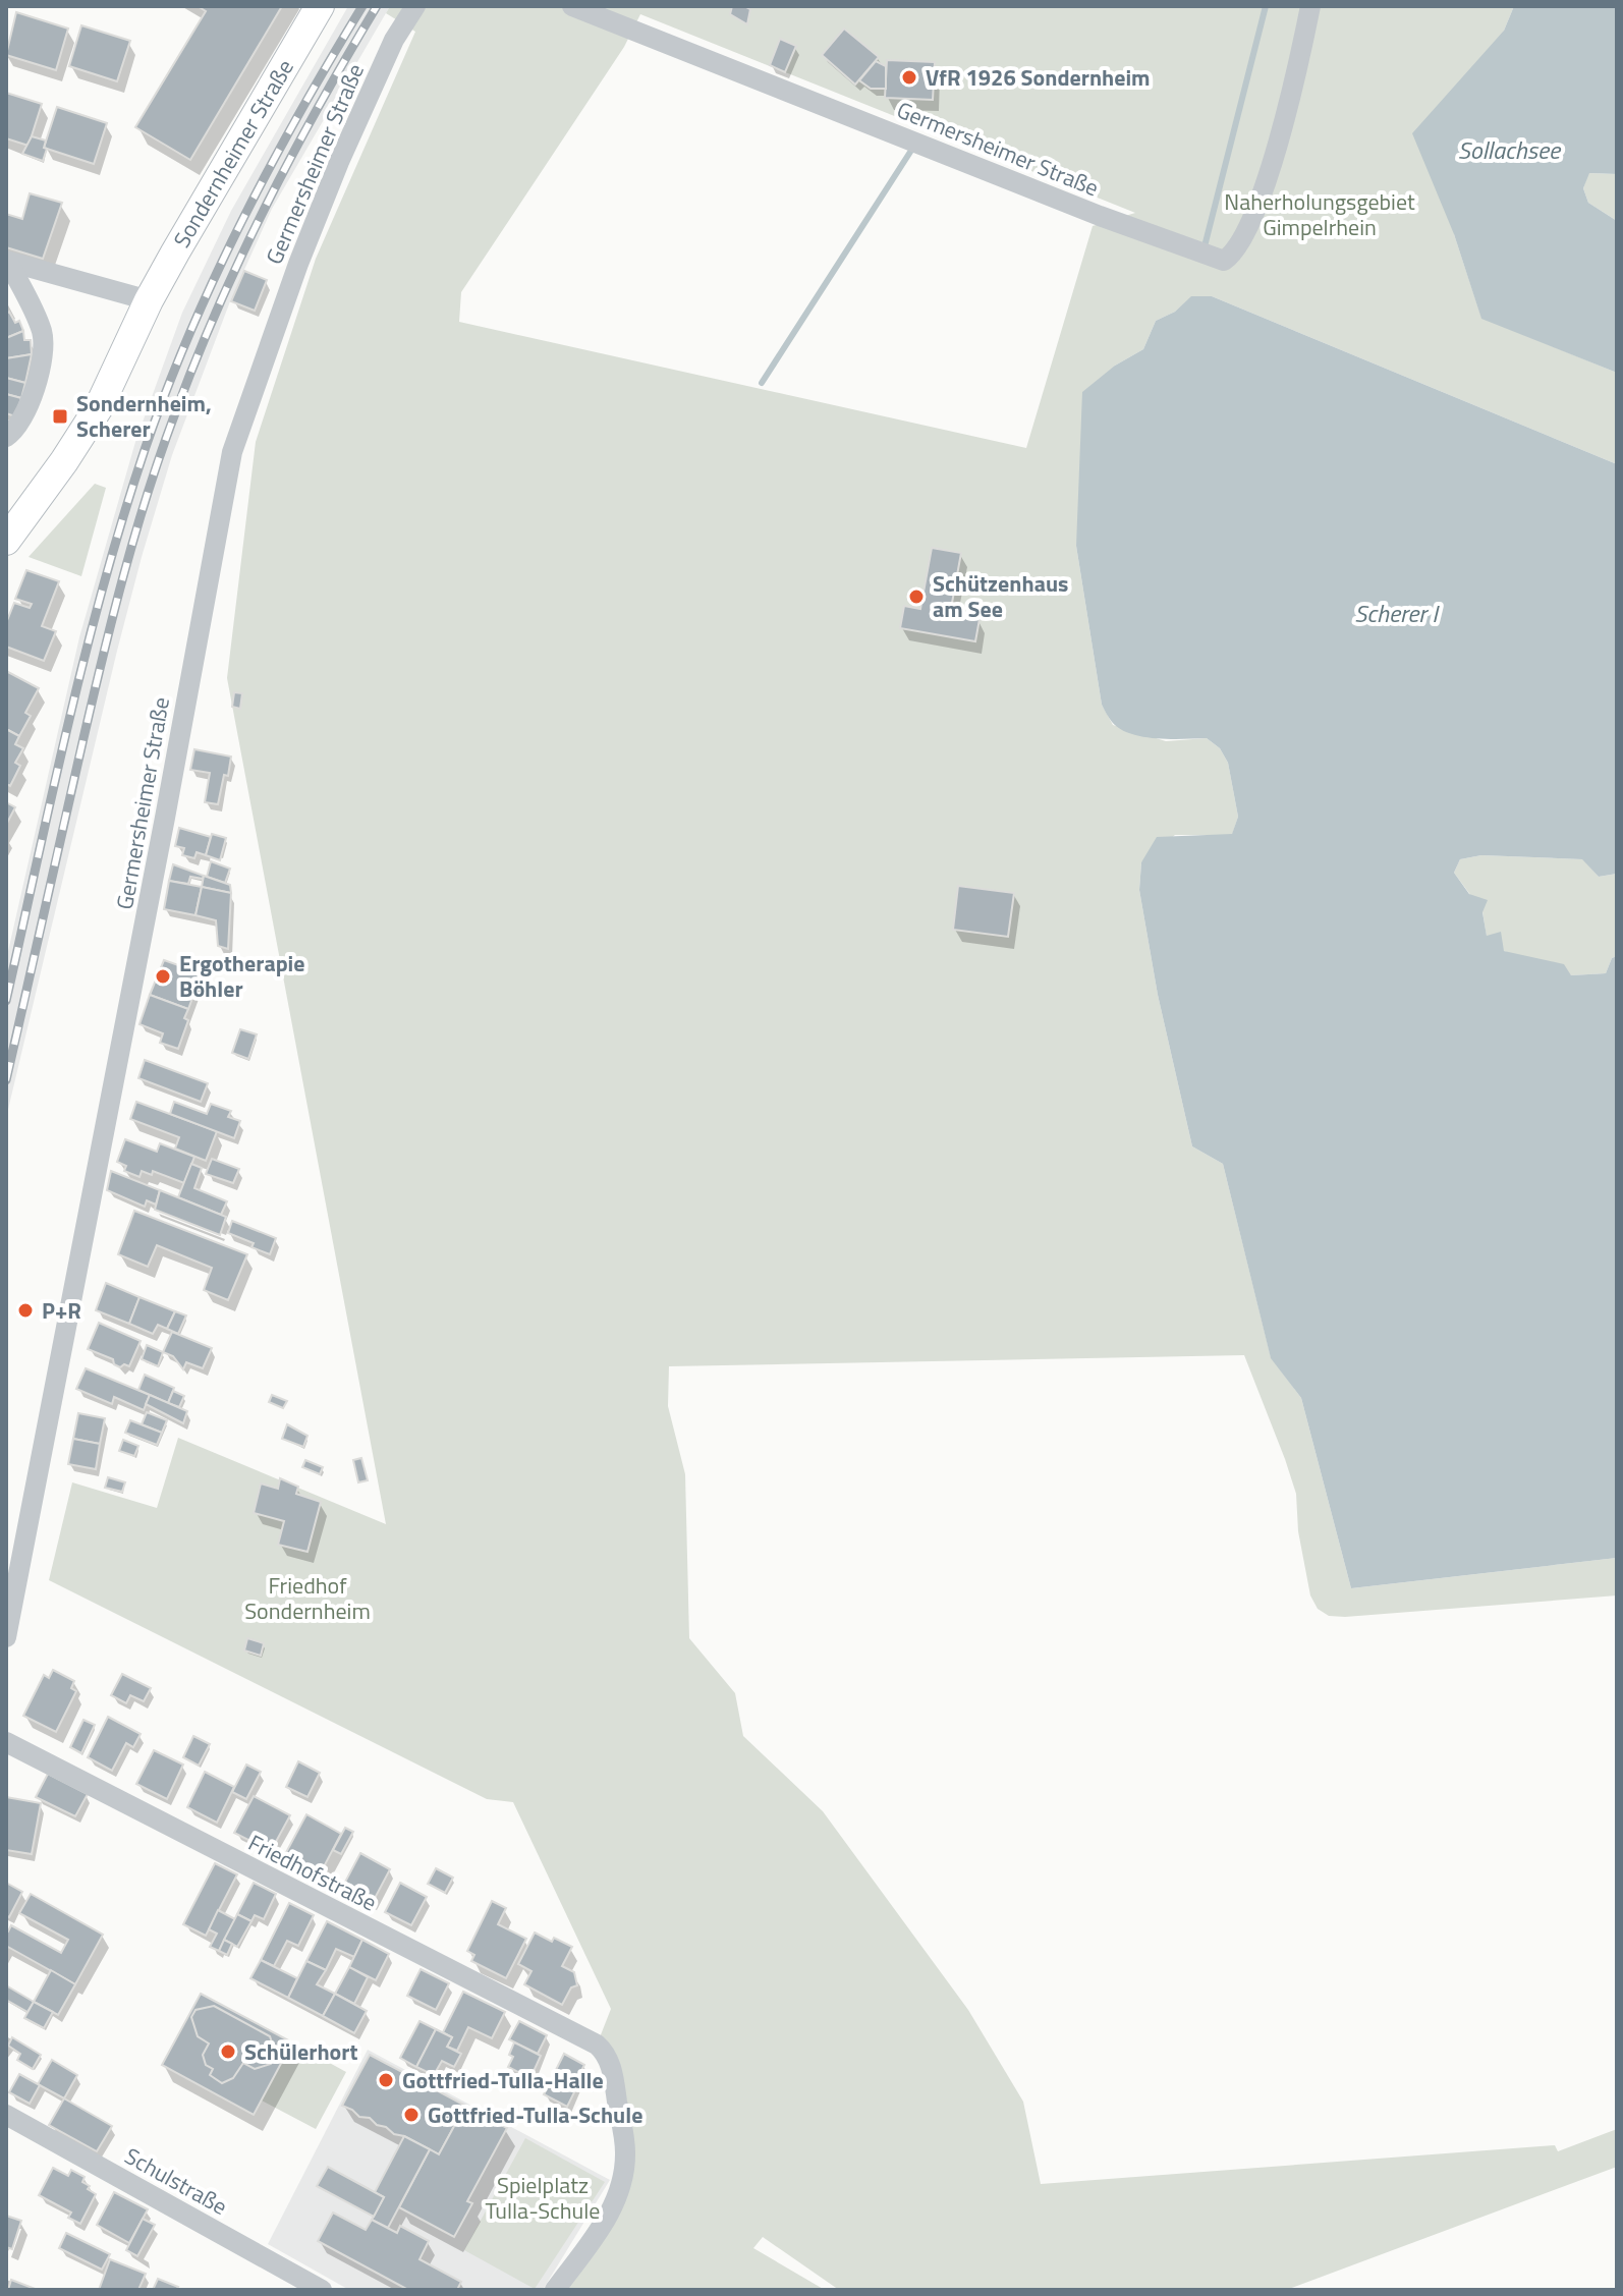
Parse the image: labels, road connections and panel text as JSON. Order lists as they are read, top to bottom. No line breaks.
{"streets":{"main road":["Sondernheimer Straße"],"street":["Germersheimer Straße","Friedhofstraße","Schulstraße"]},"water":["Sollachsee","Scherer I"],"parks":["Naherholungsgebiet Gimpelrhein","Friedhof Sondernheim","Spielplatz Tulla-Schule"],"places":{"other":["VfR 1926 Sondernheim","Schützenhaus am See","Ergotherapie Böhler","P+R","Schülerhort","Gottfried-Tulla-Halle","Gottfried-Tulla-Schule"],"transit":["Sondernheim, Scherer"]}}
